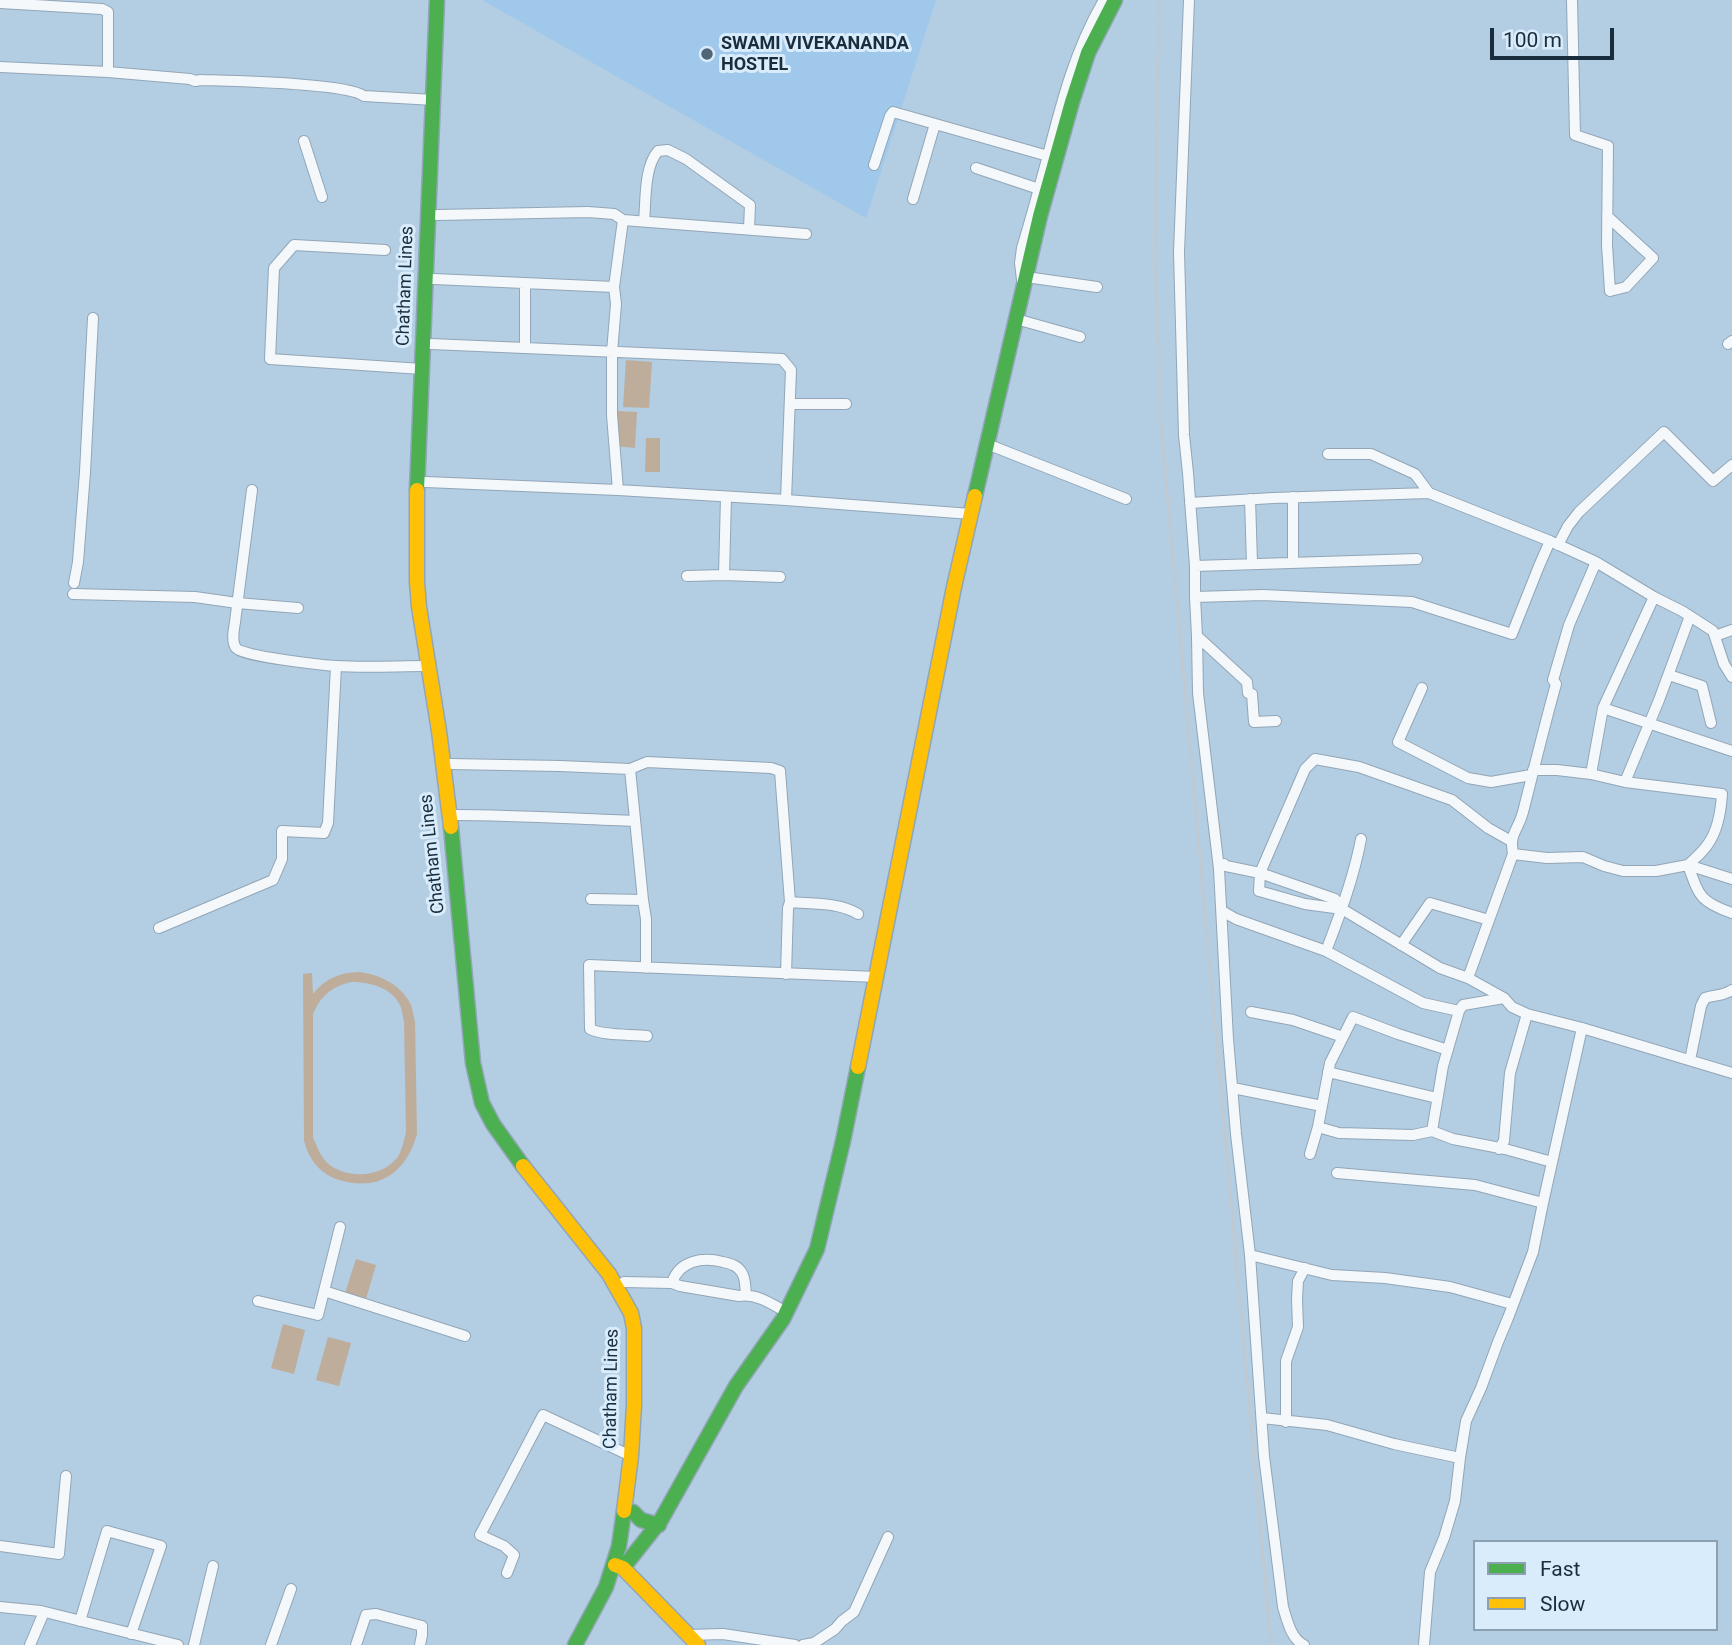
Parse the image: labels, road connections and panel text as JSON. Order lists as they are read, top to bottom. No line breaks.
{"streets":{"main road":["Chatham Lines"]},"places":["SWAMI VIVEKANANDA HOSTEL"],"legend":["Fast","Slow"],"scale_bar":"100 m"}
